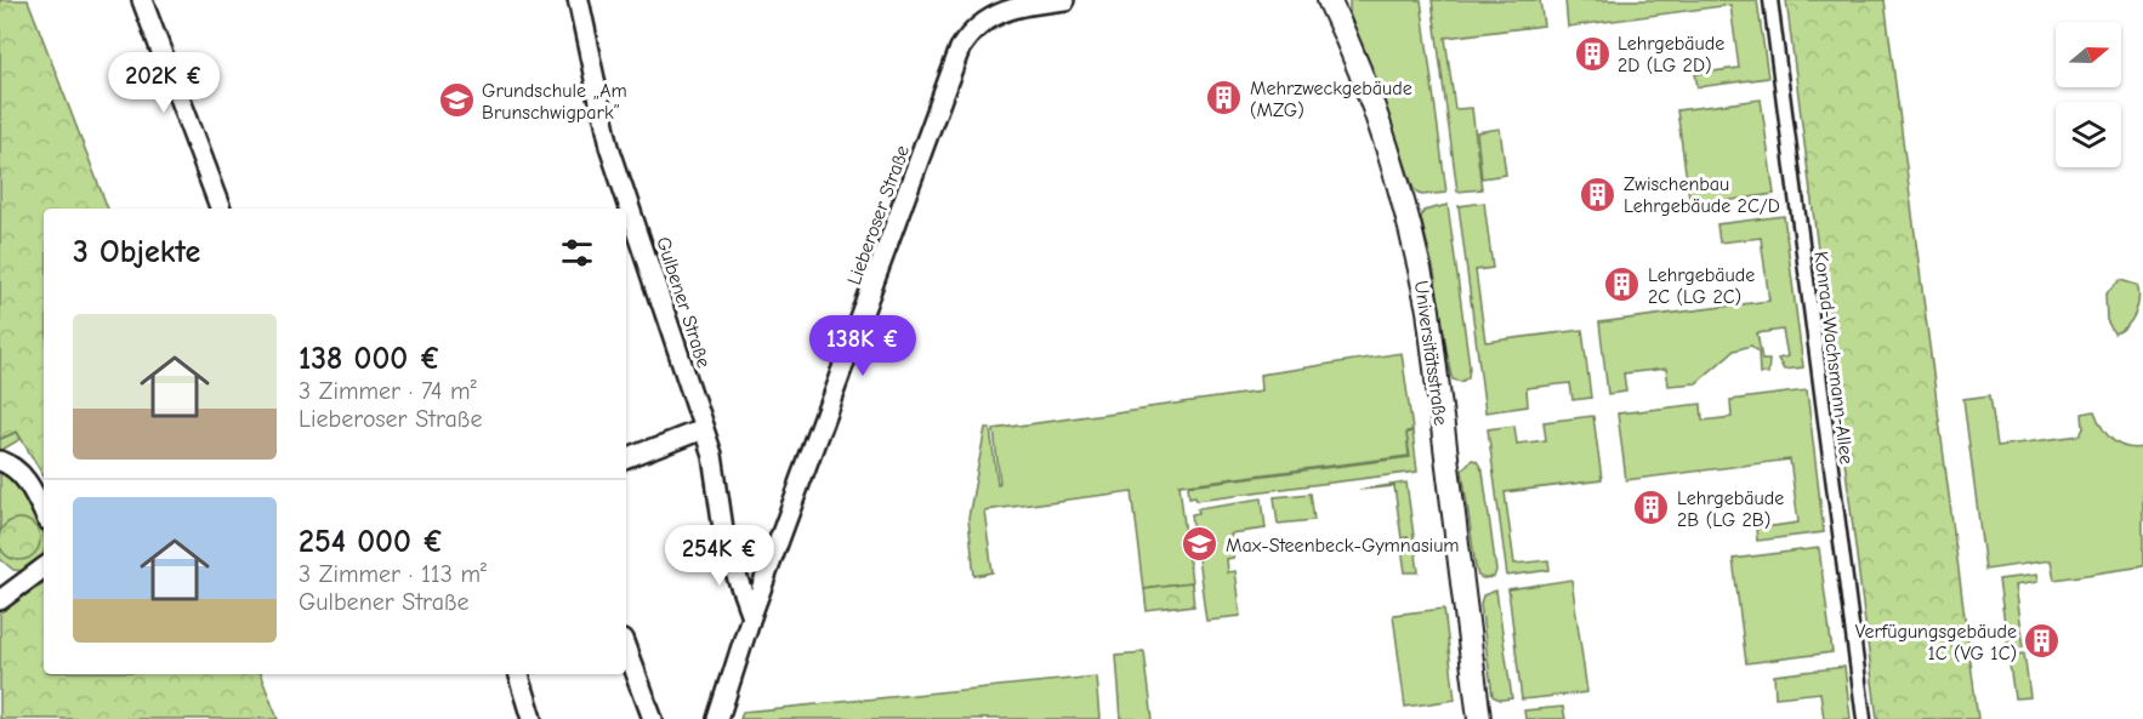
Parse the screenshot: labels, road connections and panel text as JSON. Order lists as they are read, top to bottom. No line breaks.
{"streets":{"street":["Lieberoser Straße","Gulbener Straße","Universitätsstraße","Konrad-Wachsmann-Allee"]},"crossings":[["Lieberoser Straße","Gulbener Straße"]],"places":{"building":["Lehrgebäude 2D (LG 2D)","Mehrzweckgebäude (MZG)","Zwischenbau Lehrgebäude 2C/D","Lehrgebäude 2C (LG 2C)","Lehrgebäude 2B (LG 2B)","Verfügungsgebäude 1C (VG 1C)"],"school or university":["Grundschule „Am Brunschwigpark”","Max-Steenbeck-Gymnasium"]},"north":"right","page":{"price":["202K €","138K €","254K €"],"heading":"3 Objekte","list":[{"name":"138 000 €","note":"3 Zimmer · 74 m² · Lieberoser Straße"},{"name":"254 000 €","note":"3 Zimmer · 113 m² · Gulbener Straße"}]}}
